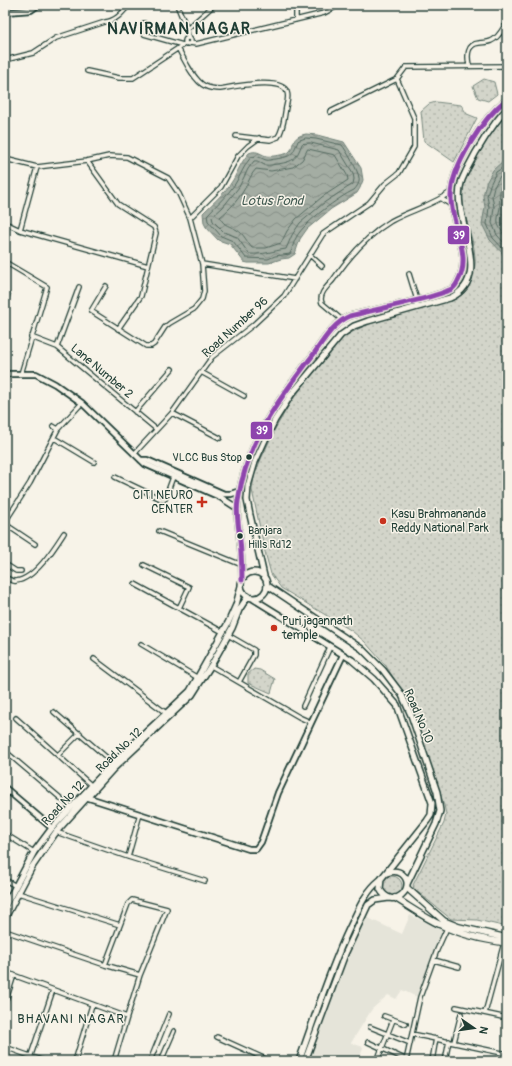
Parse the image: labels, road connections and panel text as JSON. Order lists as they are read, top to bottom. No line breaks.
{"streets":{"main road":["Road No 10","Road No. 12","Road No 12"],"street":["Road Number 96","Lane Number 2"]},"crossings":[["Road Number 96","Lane Number 2"],["Road No 10","Road No. 12"],["Road No 10","Road No 12"],["Road No. 12","Road No 12"]],"districts":["NAVIRMAN NAGAR","BHAVANI NAGAR"],"water":["Lotus Pond"],"places":{"other":["VLCC Bus Stop","Kasu Brahmananda Reddy National Park","Banjara Hills Rd12","Puri jagannath temple"],"health":["CITI NEURO CENTER"]},"lines":["transit line 39"],"north":"right"}
